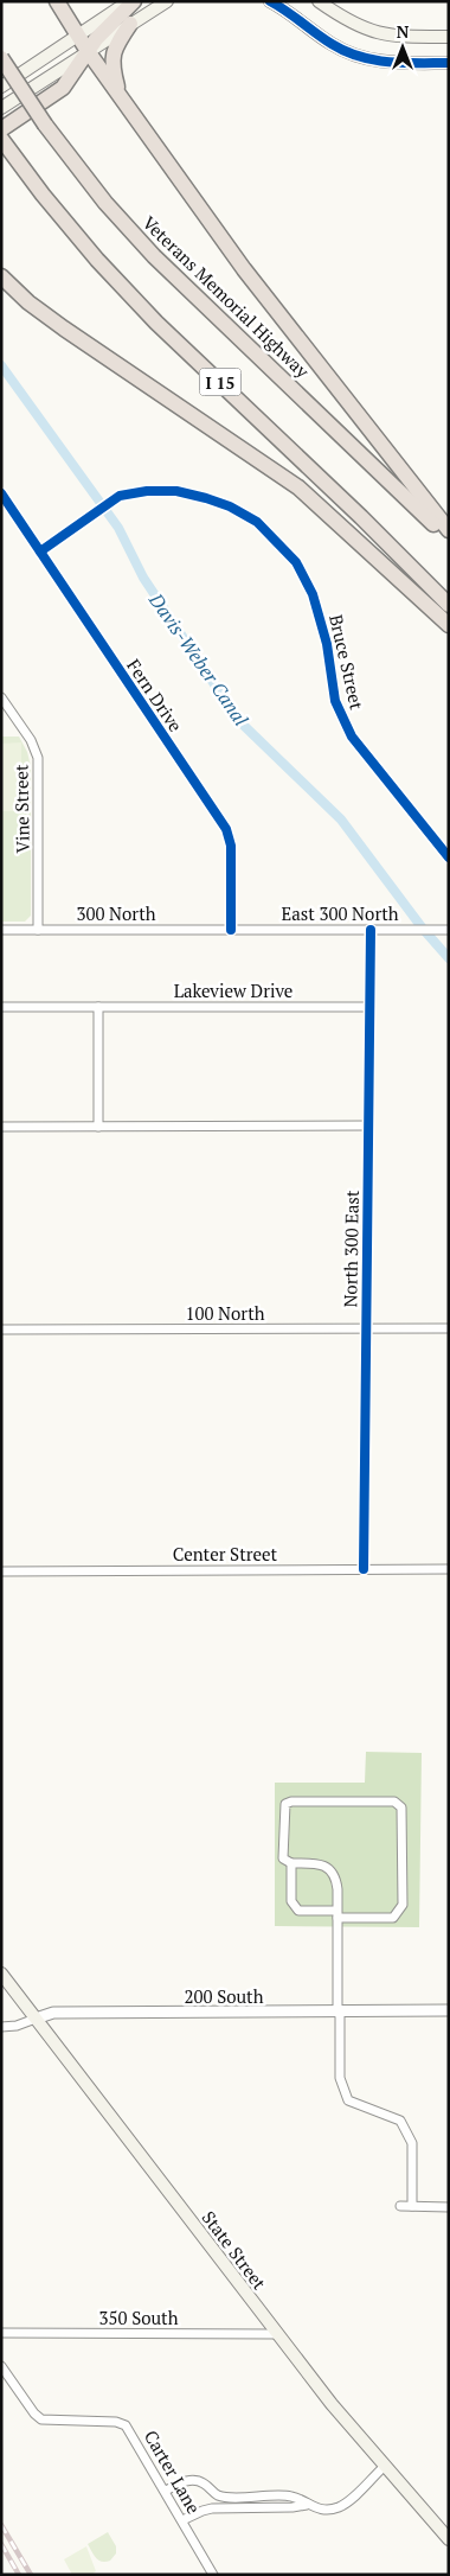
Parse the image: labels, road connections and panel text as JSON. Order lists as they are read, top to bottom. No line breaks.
{"streets":{"highway":["Veterans Memorial Highway","I 15"],"main road":["State Street"],"street":["Bruce Street","Fern Drive","Vine Street","300 North","East 300 North","Lakeview Drive","North 300 East","100 North","Center Street","200 South","350 South","Carter Lane"]},"crossings":[["Bruce Street","Fern Drive"],["Fern Drive","300 North"],["Fern Drive","East 300 North"],["Vine Street","300 North"],["300 North","East 300 North"],["East 300 North","North 300 East"],["Lakeview Drive","North 300 East"],["North 300 East","100 North"],["North 300 East","Center Street"],["200 South","State Street"],["State Street","350 South"]],"water":["Davis-Weber Canal"],"north":"top"}
